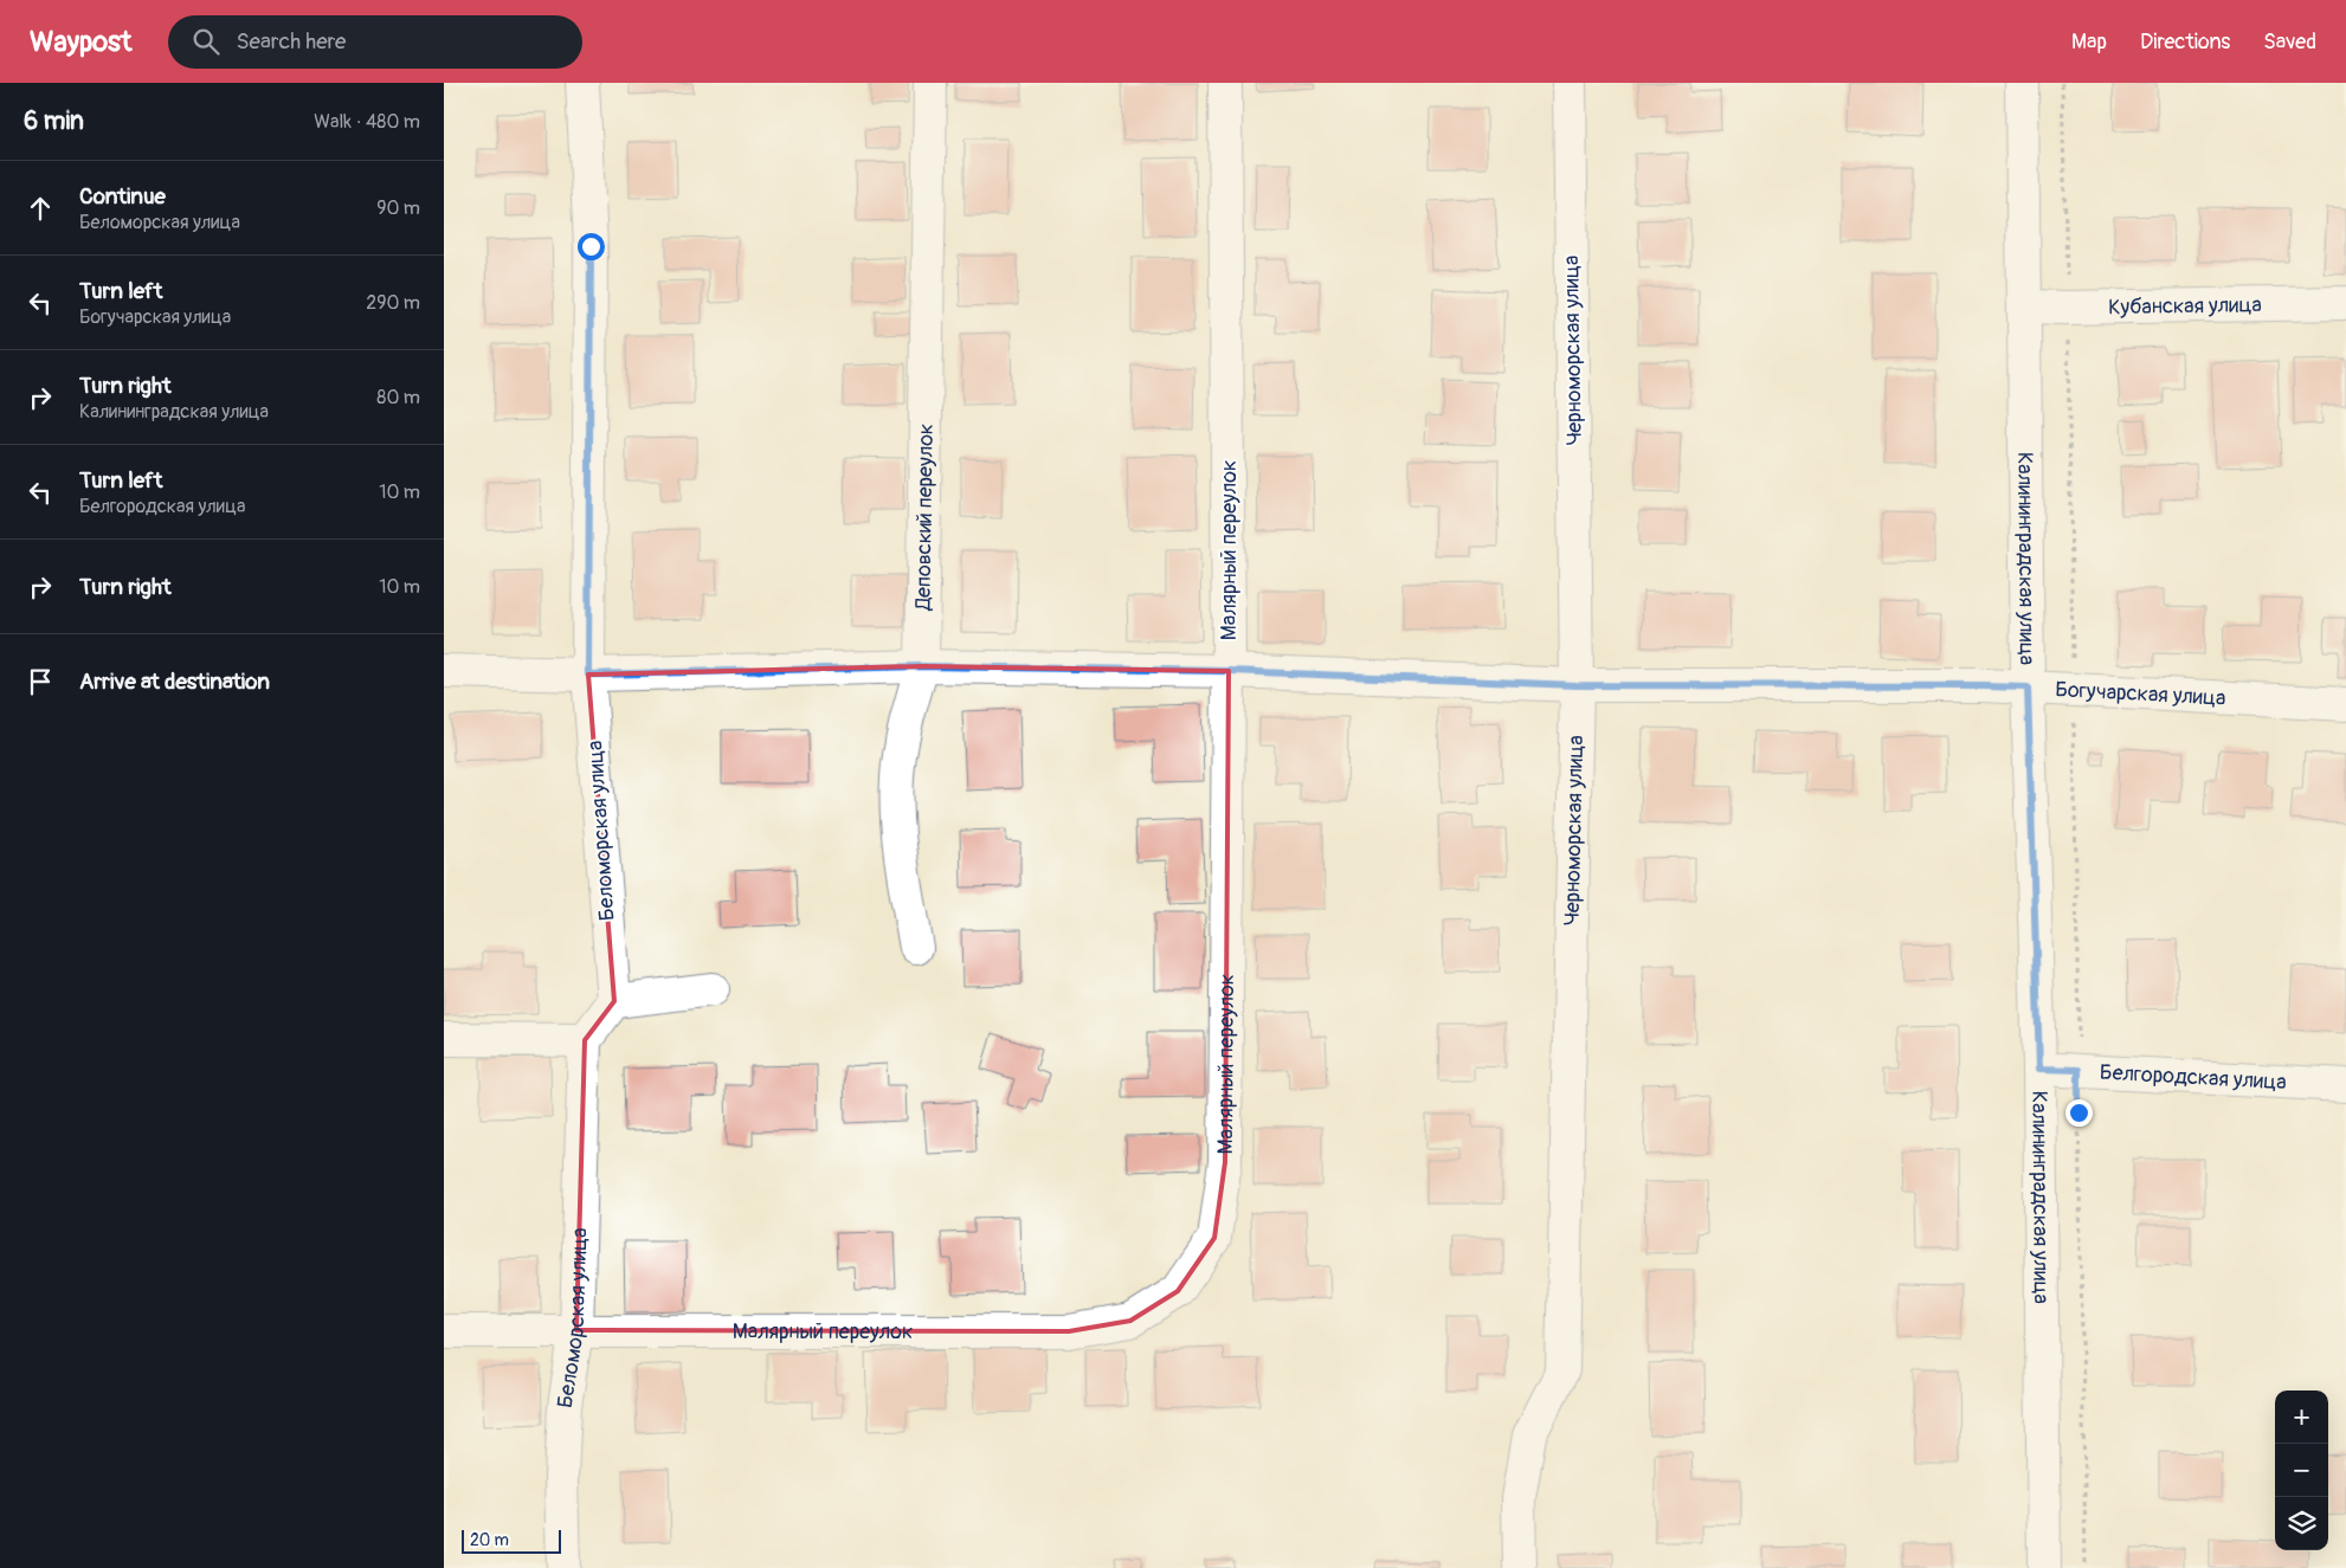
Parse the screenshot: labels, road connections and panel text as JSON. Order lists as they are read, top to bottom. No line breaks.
{"streets":{"street":["Кубанская улица","Черноморская улица","Деповский переулок","Малярный переулок","Калининградская улица","Богучарская улица","Беломорская улица","Белгородская улица"]},"crossings":[["Кубанская улица","Калининградская улица"],["Черноморская улица","Богучарская улица"],["Деповский переулок","Богучарская улица"],["Малярный переулок","Богучарская улица"],["Малярный переулок","Беломорская улица"],["Калининградская улица","Богучарская улица"],["Калининградская улица","Белгородская улица"],["Богучарская улица","Беломорская улица"]],"scale_bar":"20 m","page":{"header":"Waypost","search":"Search here","nav":["Map","Directions","Saved"],"heading":["6 min","Walk · 480 m"],"list":[["Continue","Беломорская улица","90 m"],["Turn left","Богучарская улица","290 m"],["Turn right","Калининградская улица","80 m"],["Turn left","Белгородская улица","10 m"],["Turn right","10 m"],"Arrive at destination"],"map_buttons":["+","−"],"scale":"20 m"}}
